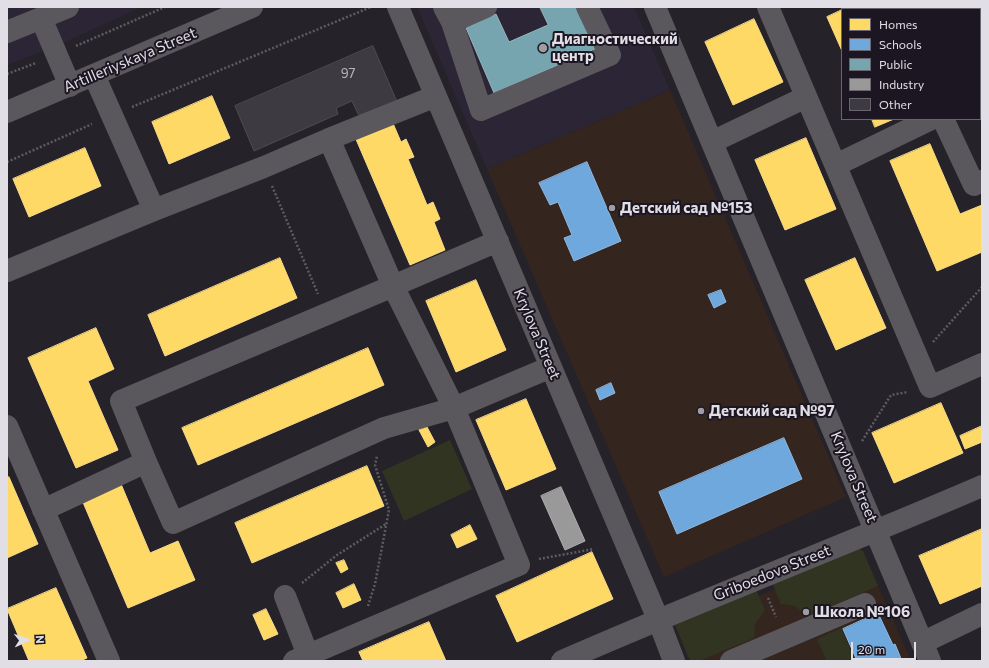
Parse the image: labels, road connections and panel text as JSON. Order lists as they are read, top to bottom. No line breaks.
{"streets":{"street":["Artilleriyskaya Street","Krylova Street","Griboedova Street"]},"crossings":[["Krylova Street","Griboedova Street"]],"places":["Диагностический центр","Детский сад №153","Детский сад №97","Школа №106"],"house_numbers":["97"],"legend":["Homes","Schools","Public","Industry","Other"],"scale_bar":"20 m","north":"right"}
